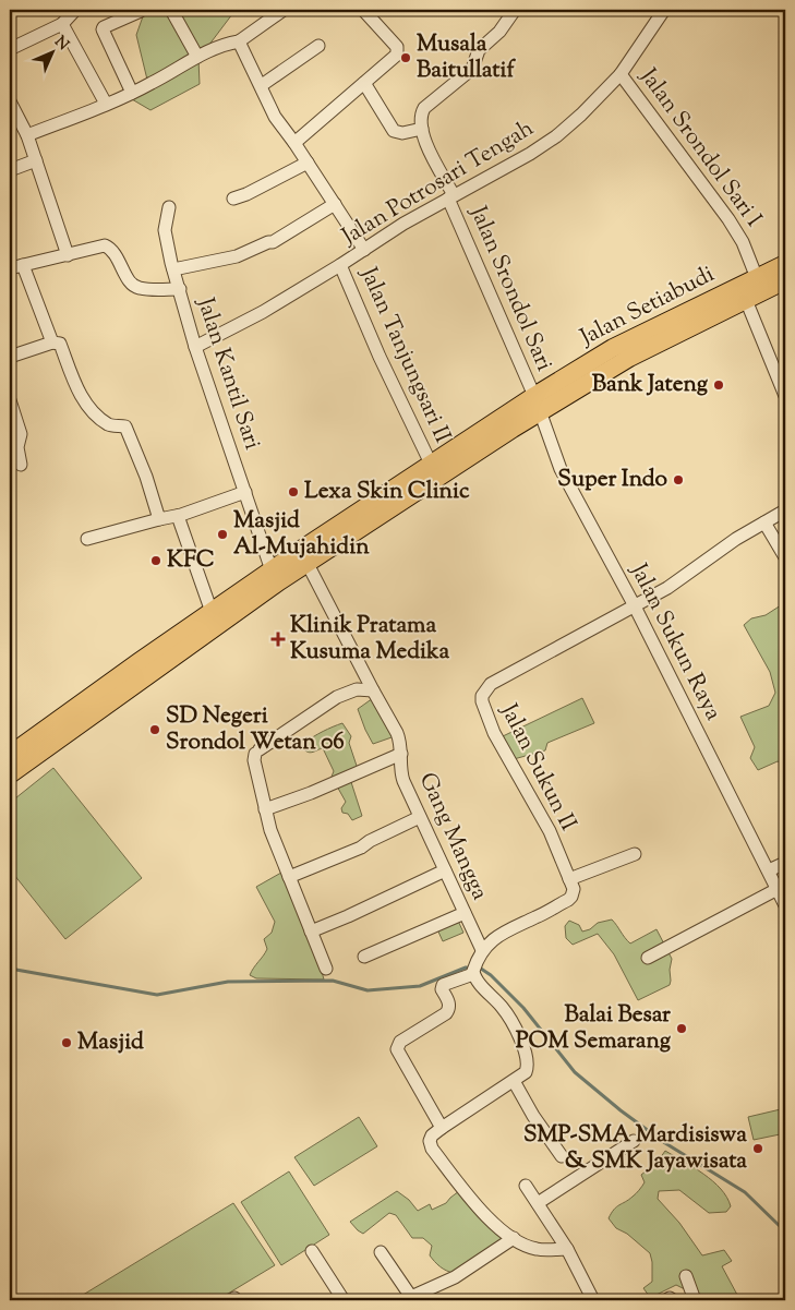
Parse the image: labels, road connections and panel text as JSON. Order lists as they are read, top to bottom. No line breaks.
{"streets":{"highway":["Jalan Setiabudi"],"street":["Jalan Srondol Sari I","Jalan Potrosari Tengah","Jalan Srondol Sari","Jalan Tanjungsari II","Jalan Kantil Sari","Jalan Sukun Raya","Jalan Sukun II","Gang Mangga"]},"crossings":[["Jalan Srondol Sari I","Jalan Potrosari Tengah"],["Jalan Srondol Sari I","Jalan Setiabudi"],["Jalan Potrosari Tengah","Jalan Srondol Sari"],["Jalan Potrosari Tengah","Jalan Tanjungsari II"],["Jalan Potrosari Tengah","Jalan Kantil Sari"],["Jalan Srondol Sari","Jalan Setiabudi"],["Jalan Srondol Sari","Jalan Sukun Raya"],["Jalan Setiabudi","Jalan Sukun Raya"],["Jalan Sukun Raya","Jalan Sukun II"]],"places":{"other":["Musala Baitullatif","Bank Jateng","Super Indo","Lexa Skin Clinic","Masjid Al-Mujahidin","KFC","SD Negeri Srondol Wetan 06","Balai Besar POM Semarang","Masjid","SMP-SMA Mardisiswa & SMK Jayawisata"],"health":["Klinik Pratama Kusuma Medika"]},"north":"top right"}
